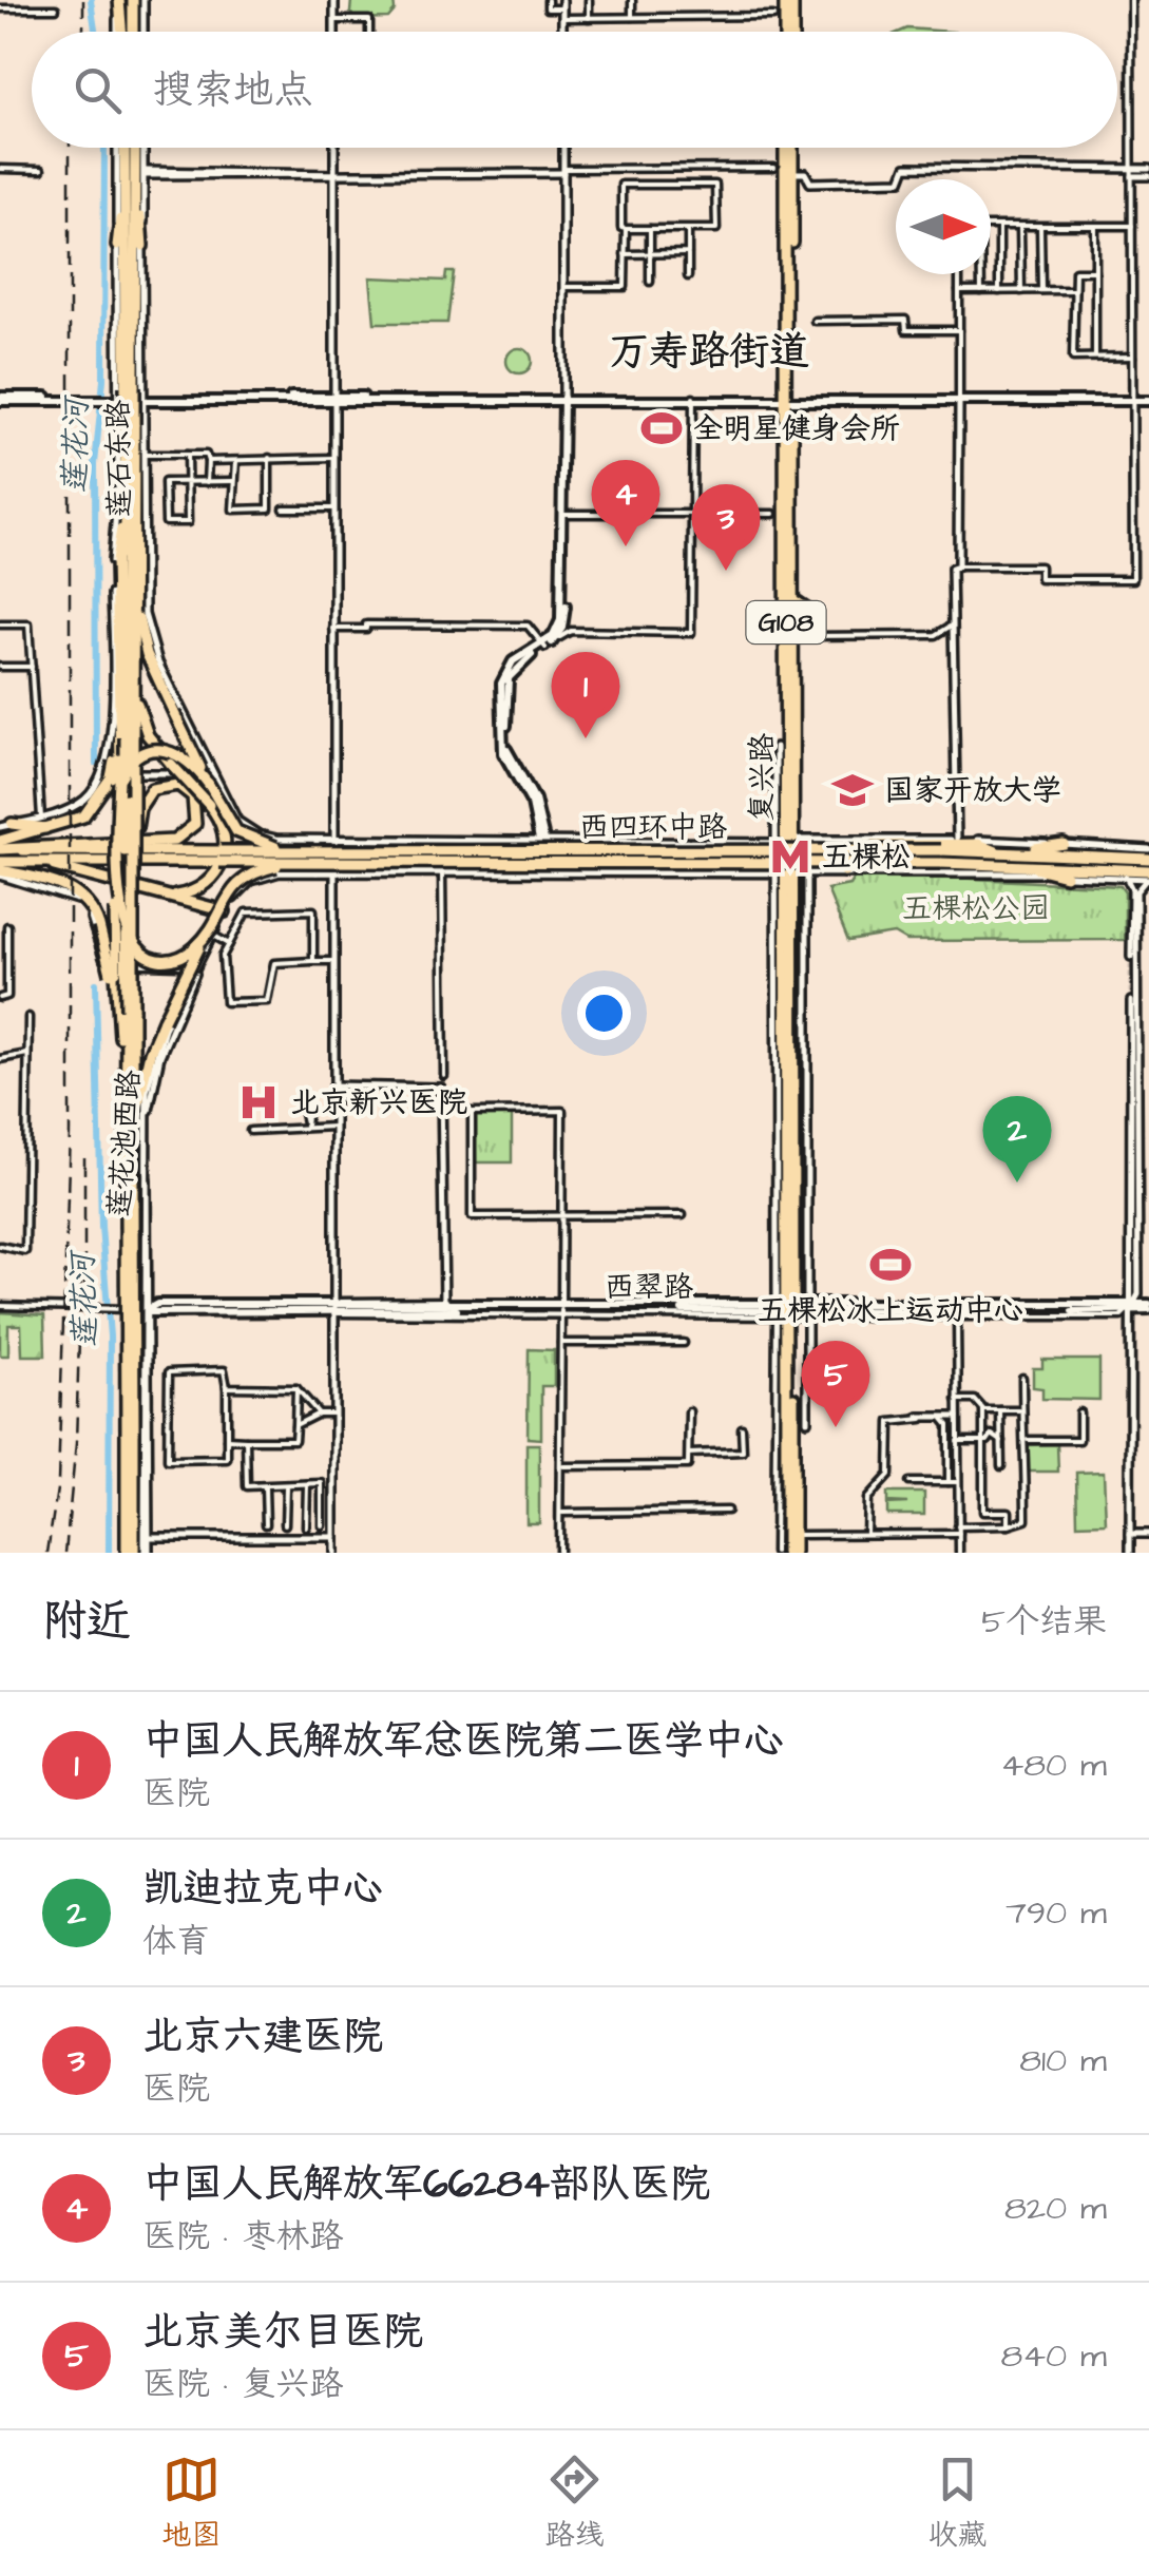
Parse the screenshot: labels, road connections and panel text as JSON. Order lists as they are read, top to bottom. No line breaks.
{"streets":{"highway":["莲石东路","G108","复兴路","西四环中路","莲花池西路"],"main road":["西翠路"]},"crossings":[["莲石东路","莲花池西路"],["复兴路","西四环中路"],["复兴路","西翠路"],["西四环中路","莲花池西路"],["莲花池西路","西翠路"]],"districts":["万寿路街道"],"water":["莲花河"],"parks":["五棵松公园"],"places":{"sports":["全明星健身会所","五棵松冰上运动中心"],"school or university":["国家开放大学"],"metro station":["五棵松"],"hospital":["北京新兴医院"]},"north":"right","page":{"search":"搜索地点","pins":["4","3","1","2","5"],"heading":["附近","5个结果"],"list":[{"mark":"1","name":"中国人民解放军总医院第二医学中心","note":"医院","value":"480 m"},{"mark":"2","name":"凯迪拉克中心","note":"体育","value":"790 m"},{"mark":"3","name":"北京六建医院","note":"医院","value":"810 m"},{"mark":"4","name":"中国人民解放军66284部队医院","note":"医院 · 枣林路","value":"820 m"},{"mark":"5","name":"北京美尔目医院","note":"医院 · 复兴路","value":"840 m"}],"nav":["地图","路线","收藏"]}}
